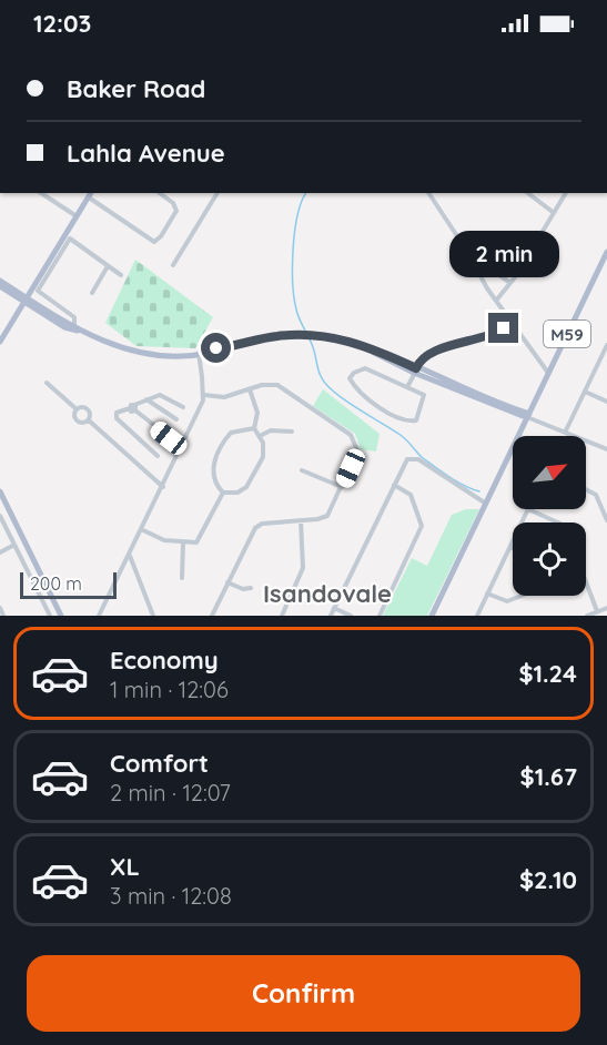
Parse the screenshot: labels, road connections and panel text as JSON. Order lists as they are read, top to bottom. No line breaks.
{"streets":{"main road":["M59"]},"districts":["Isandovale"],"scale_bar":"200 m","north":"top right","page":{"status":"12:03","banner":["Baker Road","Lahla Avenue"],"bubble":"2 min","scale":"200 m","list":[{"name":"Economy","note":"1 min · 12:06","value":"$1.24"},{"name":"Comfort","note":"2 min · 12:07","value":"$1.67"},{"name":"XL","note":"3 min · 12:08","value":"$2.10"}],"buttons":"Confirm"}}
